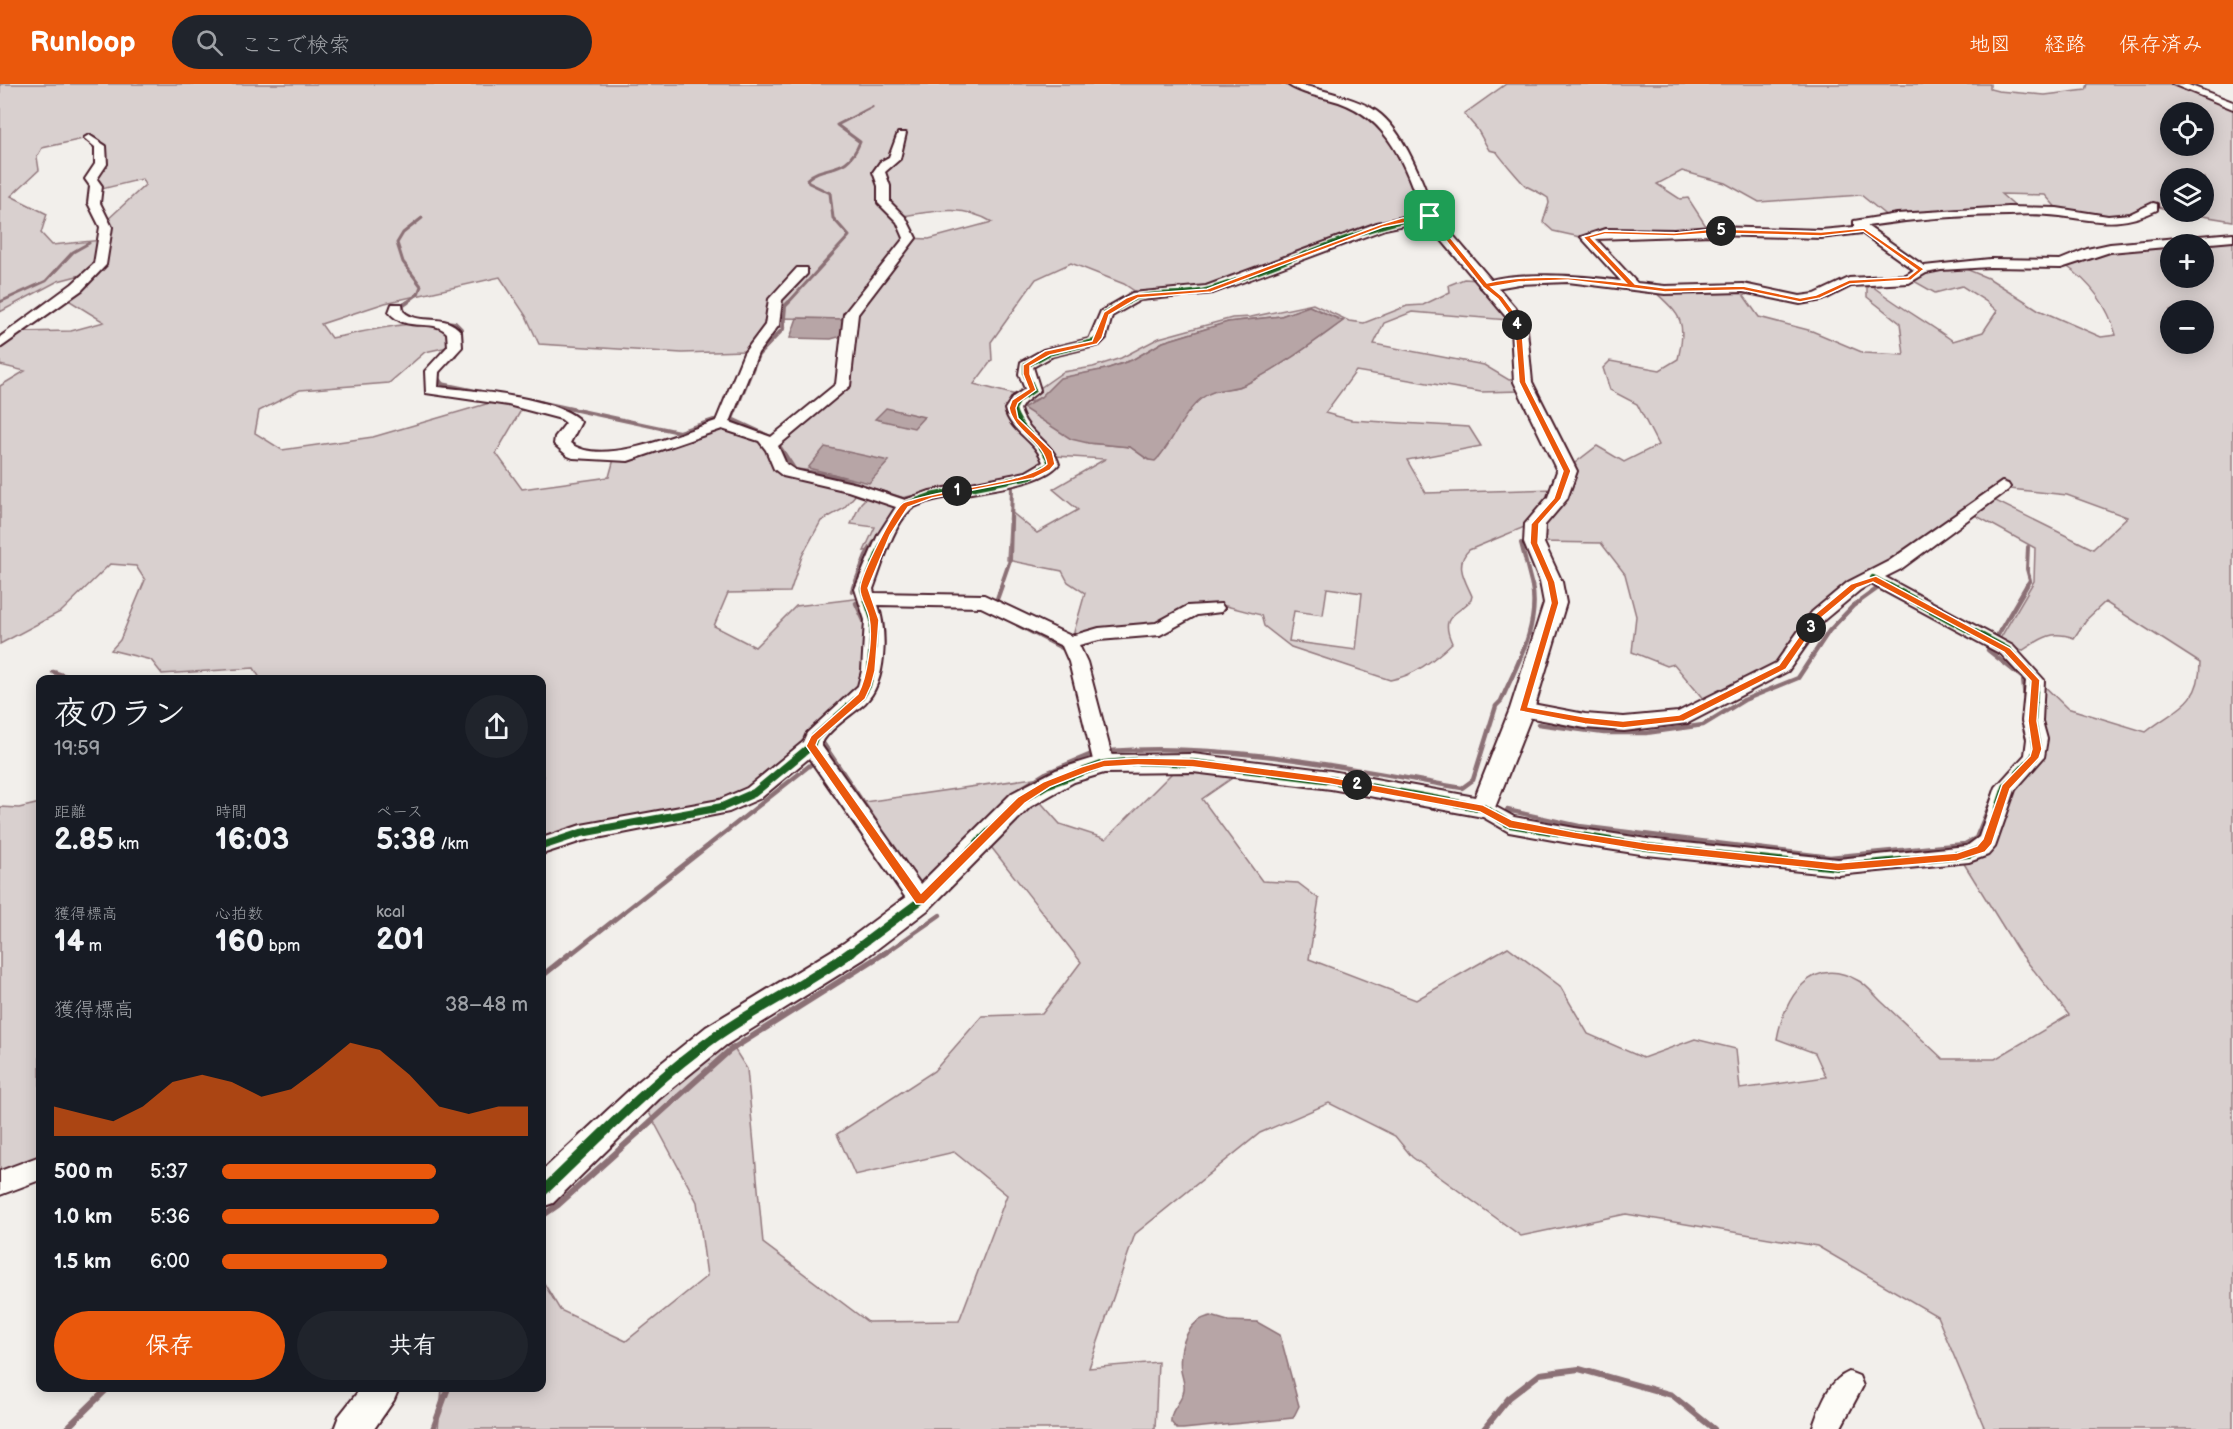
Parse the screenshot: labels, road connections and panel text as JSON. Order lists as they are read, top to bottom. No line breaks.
{"page":{"header":"Runloop","search":"ここで検索","nav":["地図","経路","保存済み"],"map_buttons":["+","−"],"pins":["5","4","1","3","2"],"heading":["夜のラン","19:59"],"stats":[["距離","2.85 km"],["時間","16:03"],["ペース","5:38 /km"],["獲得標高","14 m"],["心拍数","160 bpm"],["kcal","201"]],"chart":["獲得標高","38–48 m"],"list":[{"name":"500 m","note":"5:37"},{"name":"1.0 km","note":"5:36"},{"name":"1.5 km","note":"6:00"}],"buttons":["保存","共有"]}}
